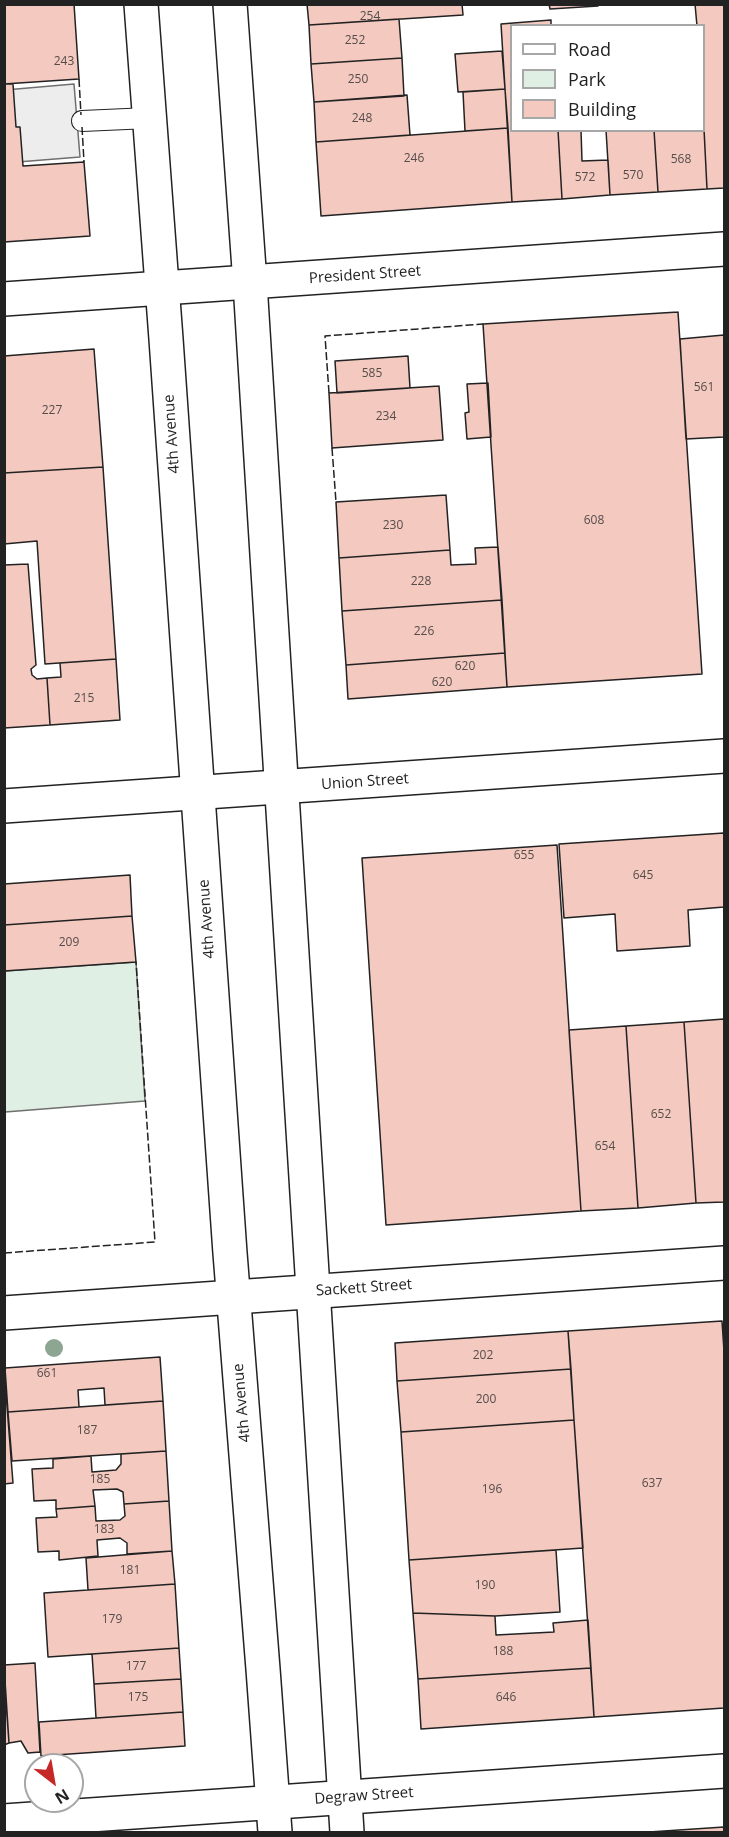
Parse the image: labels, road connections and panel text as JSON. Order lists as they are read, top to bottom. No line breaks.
{"streets":{"main road":["President Street","4th Avenue","Union Street","Sackett Street","Degraw Street"]},"crossings":[["President Street","4th Avenue"],["4th Avenue","Union Street"],["4th Avenue","Sackett Street"],["4th Avenue","Degraw Street"]],"house_numbers":["254","252","243","250","248","246","568","570","572","585","561","227","234","608","230","228","226","620","620","215","655","645","209","652","654","202","661","200","187","185","637","196","183","181","190","179","188","177","175","646"],"legend":["Road","Park","Building"],"north":"bottom right"}
